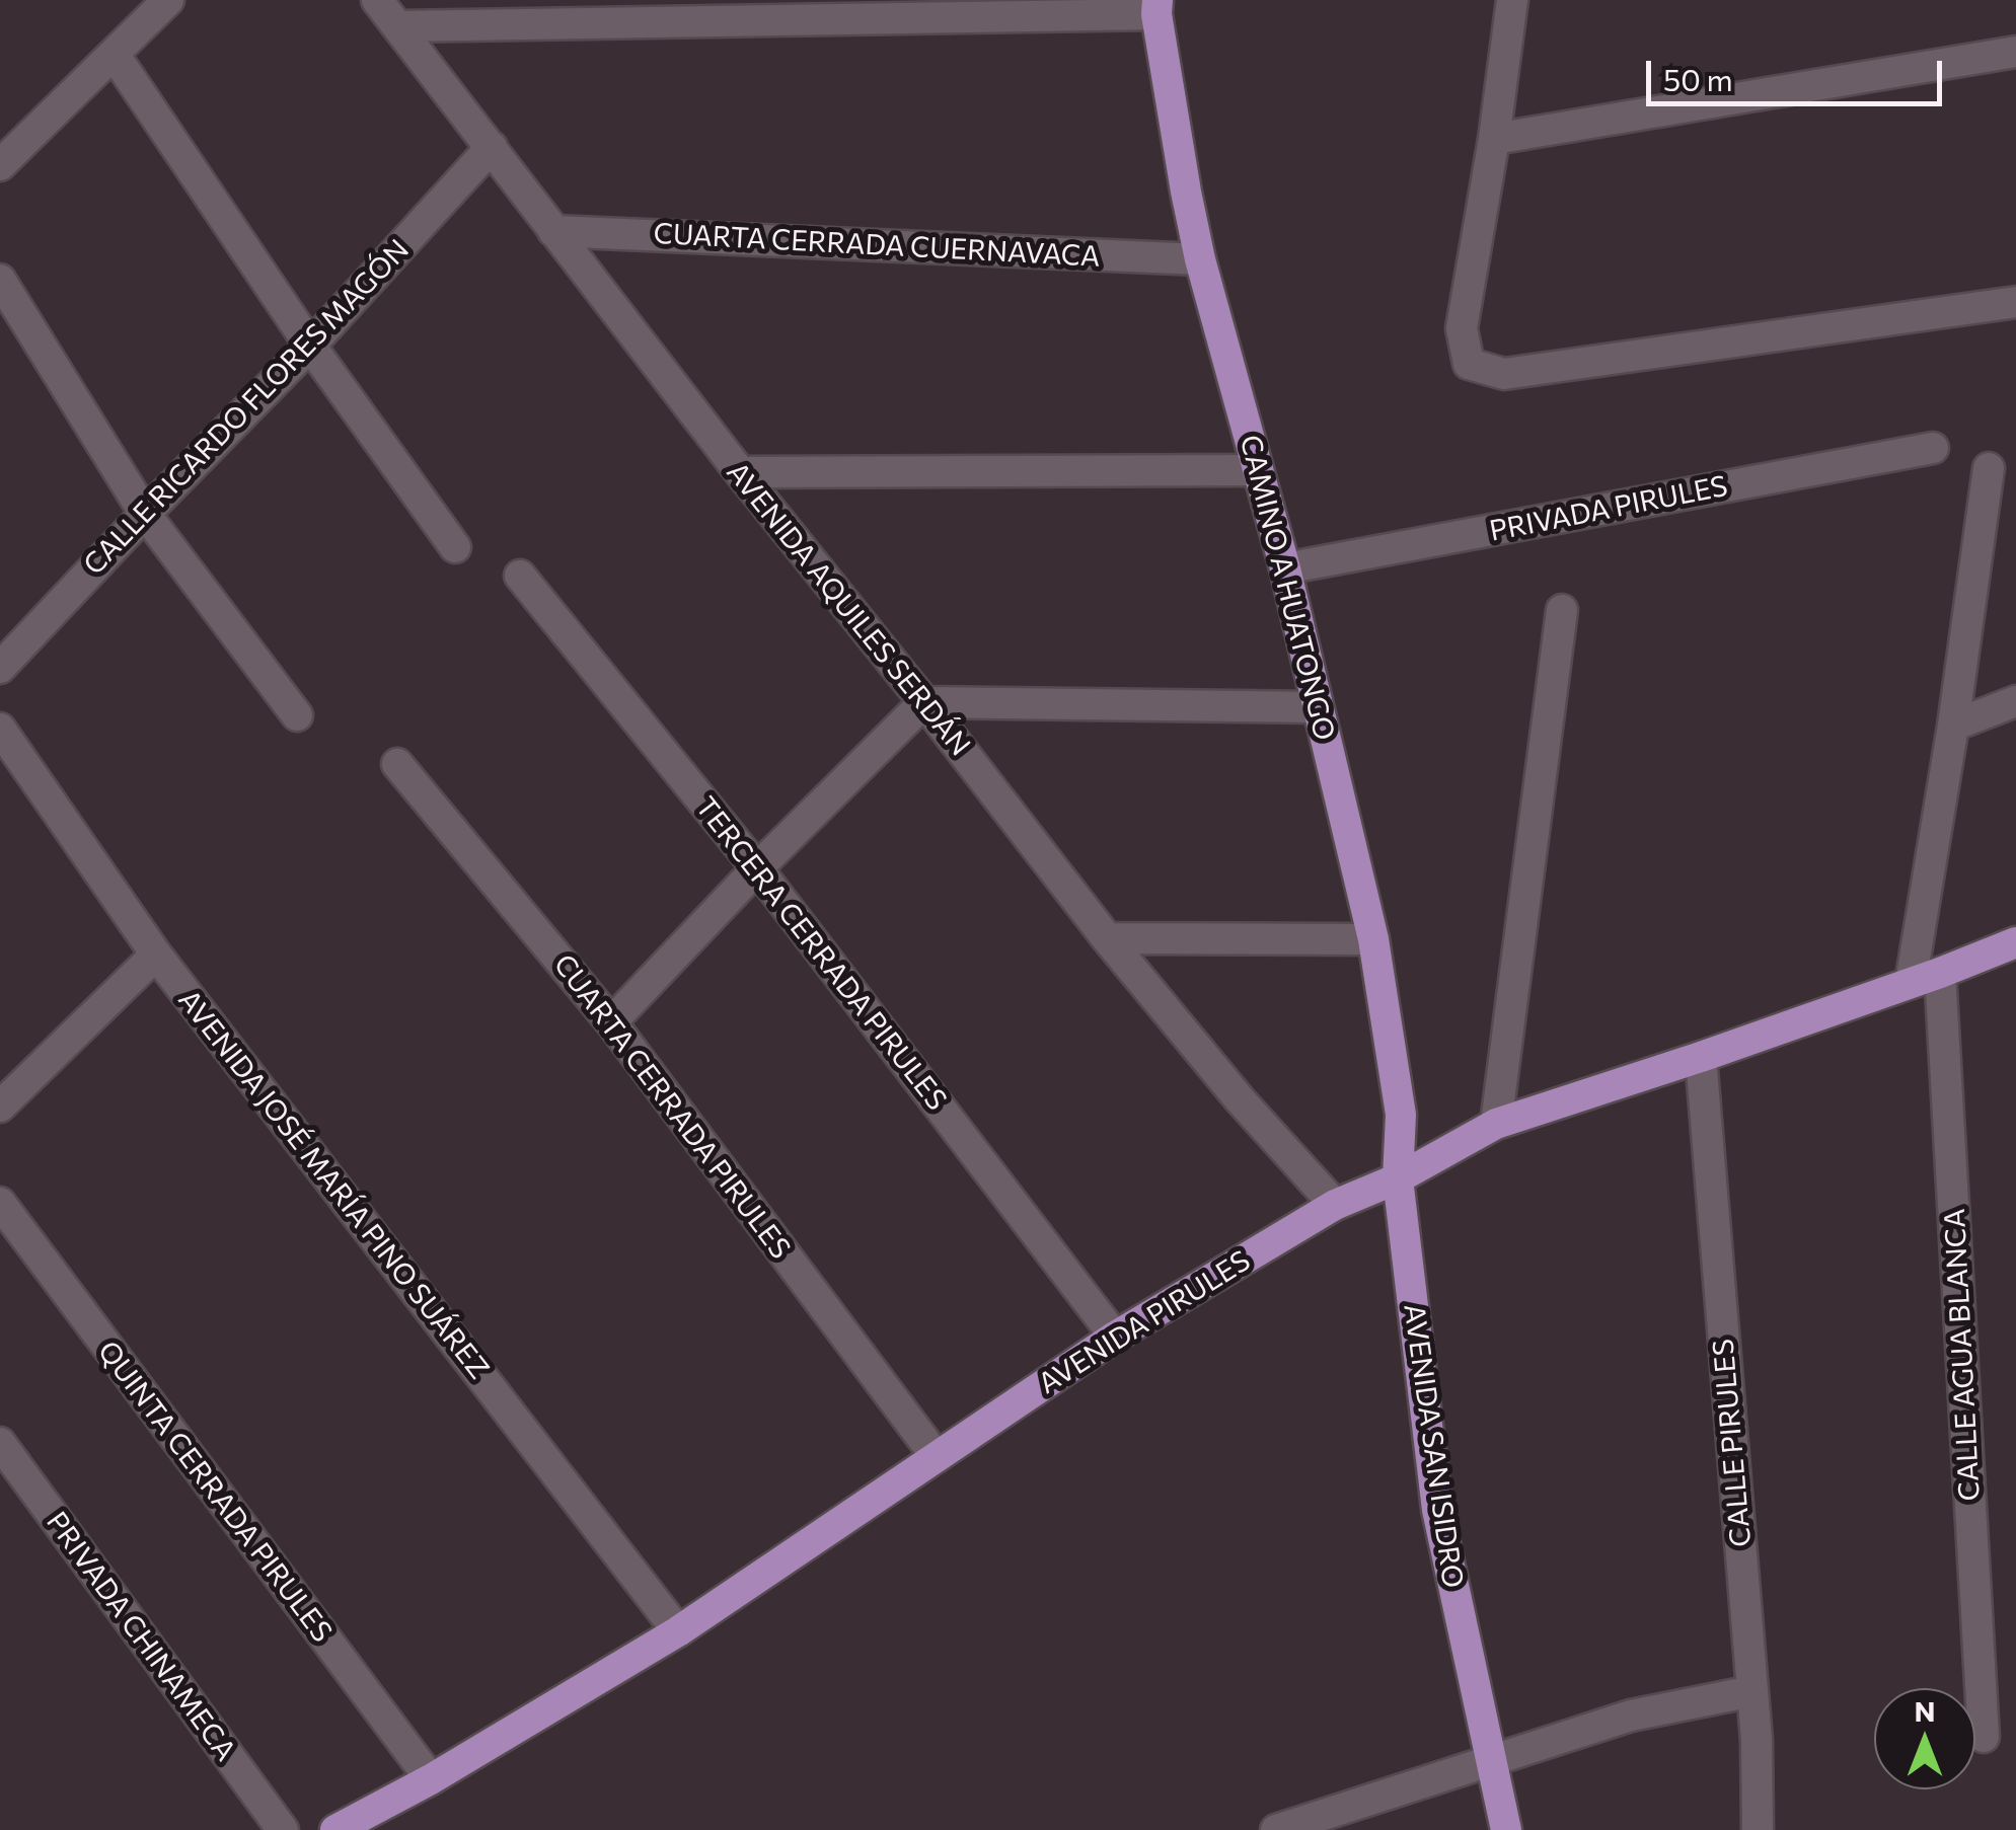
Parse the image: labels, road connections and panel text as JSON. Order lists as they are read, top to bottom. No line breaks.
{"streets":{"main road":["CAMINO A HUATONGO","AVENIDA PIRULES","AVENIDA SAN ISIDRO"],"street":["CUARTA CERRADA CUERNAVACA","CALLE RICARDO FLORES MAGÓN","PRIVADA PIRULES","AVENIDA AQUILES SERDÁN","TERCERA CERRADA PIRULES","CUARTA CERRADA PIRULES","AVENIDA JOSÉ MARÍA PINO SUÁREZ","CALLE AGUA BLANCA","CALLE PIRULES","QUINTA CERRADA PIRULES","PRIVADA CHINAMECA"]},"crossings":[["CUARTA CERRADA CUERNAVACA","CAMINO A HUATONGO"],["CUARTA CERRADA CUERNAVACA","AVENIDA AQUILES SERDÁN"],["CALLE RICARDO FLORES MAGÓN","AVENIDA AQUILES SERDÁN"],["PRIVADA PIRULES","CAMINO A HUATONGO"],["CAMINO A HUATONGO","AVENIDA PIRULES"],["CAMINO A HUATONGO","AVENIDA SAN ISIDRO"],["AVENIDA AQUILES SERDÁN","AVENIDA PIRULES"],["TERCERA CERRADA PIRULES","AVENIDA PIRULES"],["CUARTA CERRADA PIRULES","AVENIDA PIRULES"],["AVENIDA JOSÉ MARÍA PINO SUÁREZ","AVENIDA PIRULES"],["AVENIDA PIRULES","CALLE AGUA BLANCA"],["AVENIDA PIRULES","CALLE PIRULES"],["AVENIDA PIRULES","AVENIDA SAN ISIDRO"],["AVENIDA PIRULES","QUINTA CERRADA PIRULES"]],"scale_bar":"50 m","north":"top"}
